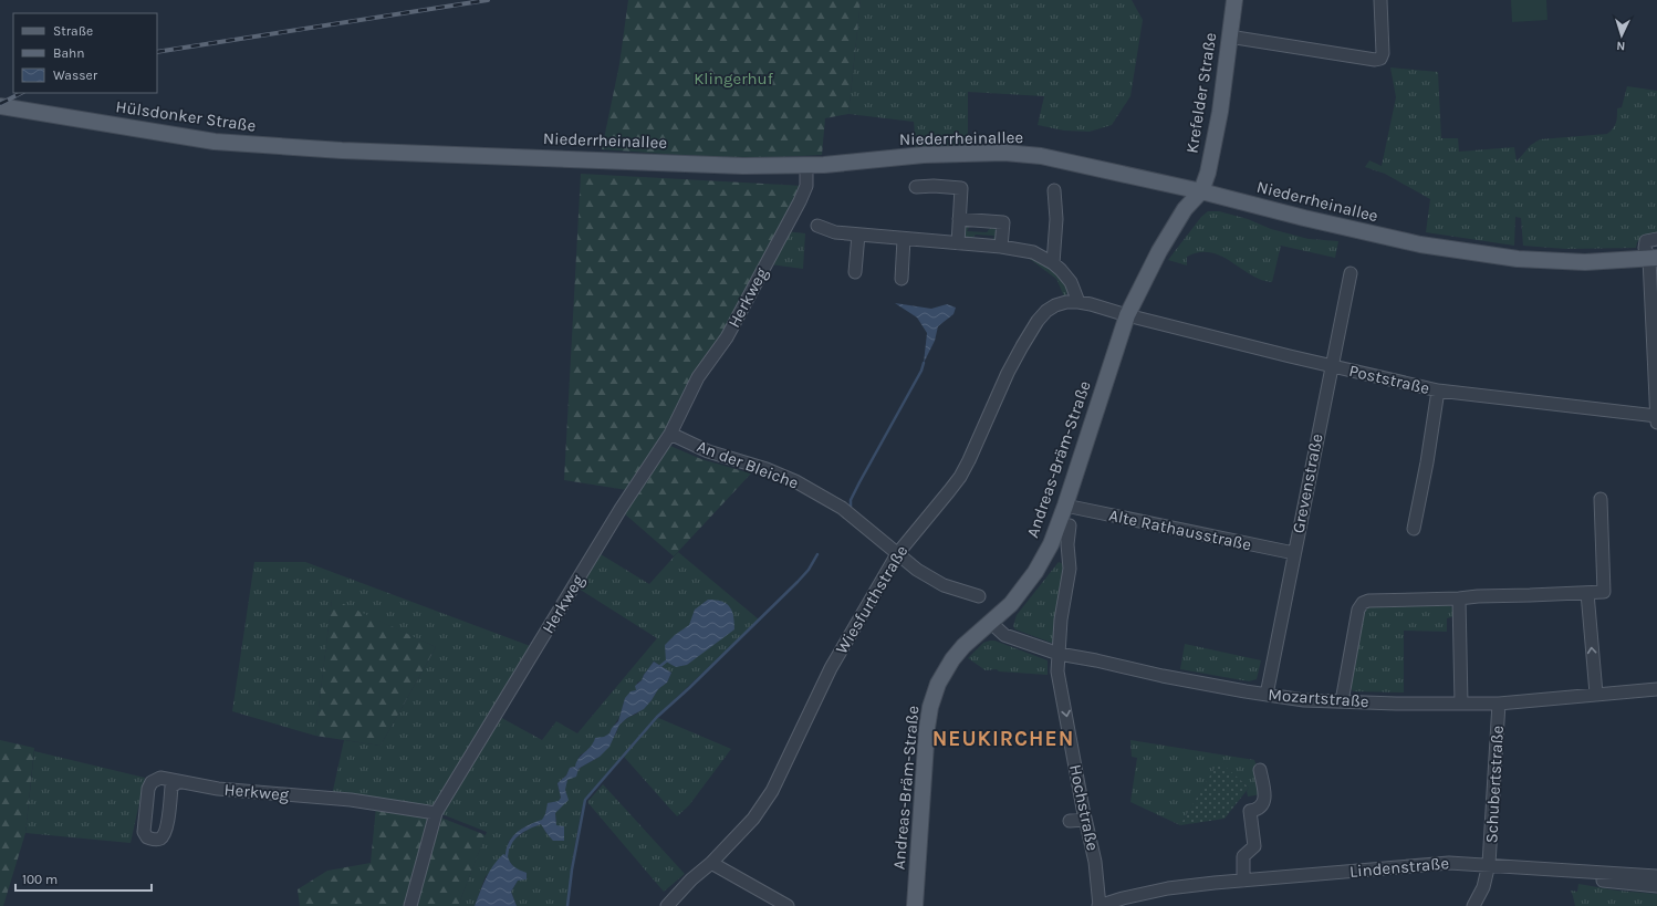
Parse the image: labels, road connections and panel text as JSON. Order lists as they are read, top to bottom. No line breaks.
{"streets":{"main road":["Krefelder Straße","Hülsdonker Straße","Niederrheinallee","Andreas-Bräm-Straße"],"street":["Herkweg","Poststraße","An der Bleiche","Grevenstraße","Alte Rathausstraße","Wiesfurthstraße","Mozartstraße","Schubertstraße","Hochstraße","Lindenstraße"]},"crossings":[["Krefelder Straße","Niederrheinallee"],["Krefelder Straße","Andreas-Bräm-Straße"],["Hülsdonker Straße","Niederrheinallee"],["Niederrheinallee","Herkweg"],["Niederrheinallee","Andreas-Bräm-Straße"],["Herkweg","An der Bleiche"],["Poststraße","Andreas-Bräm-Straße"],["Poststraße","Grevenstraße"],["Poststraße","Wiesfurthstraße"],["Andreas-Bräm-Straße","Alte Rathausstraße"],["Andreas-Bräm-Straße","Wiesfurthstraße"],["Andreas-Bräm-Straße","Mozartstraße"],["An der Bleiche","Wiesfurthstraße"],["Grevenstraße","Alte Rathausstraße"],["Grevenstraße","Mozartstraße"],["Mozartstraße","Schubertstraße"],["Mozartstraße","Hochstraße"],["Schubertstraße","Lindenstraße"],["Hochstraße","Lindenstraße"]],"one_way":["Hochstraße"],"districts":["NEUKIRCHEN"],"parks":["Klingerhuf"],"legend":["Straße","Bahn","Wasser"],"scale_bar":"100 m","north":"bottom"}
